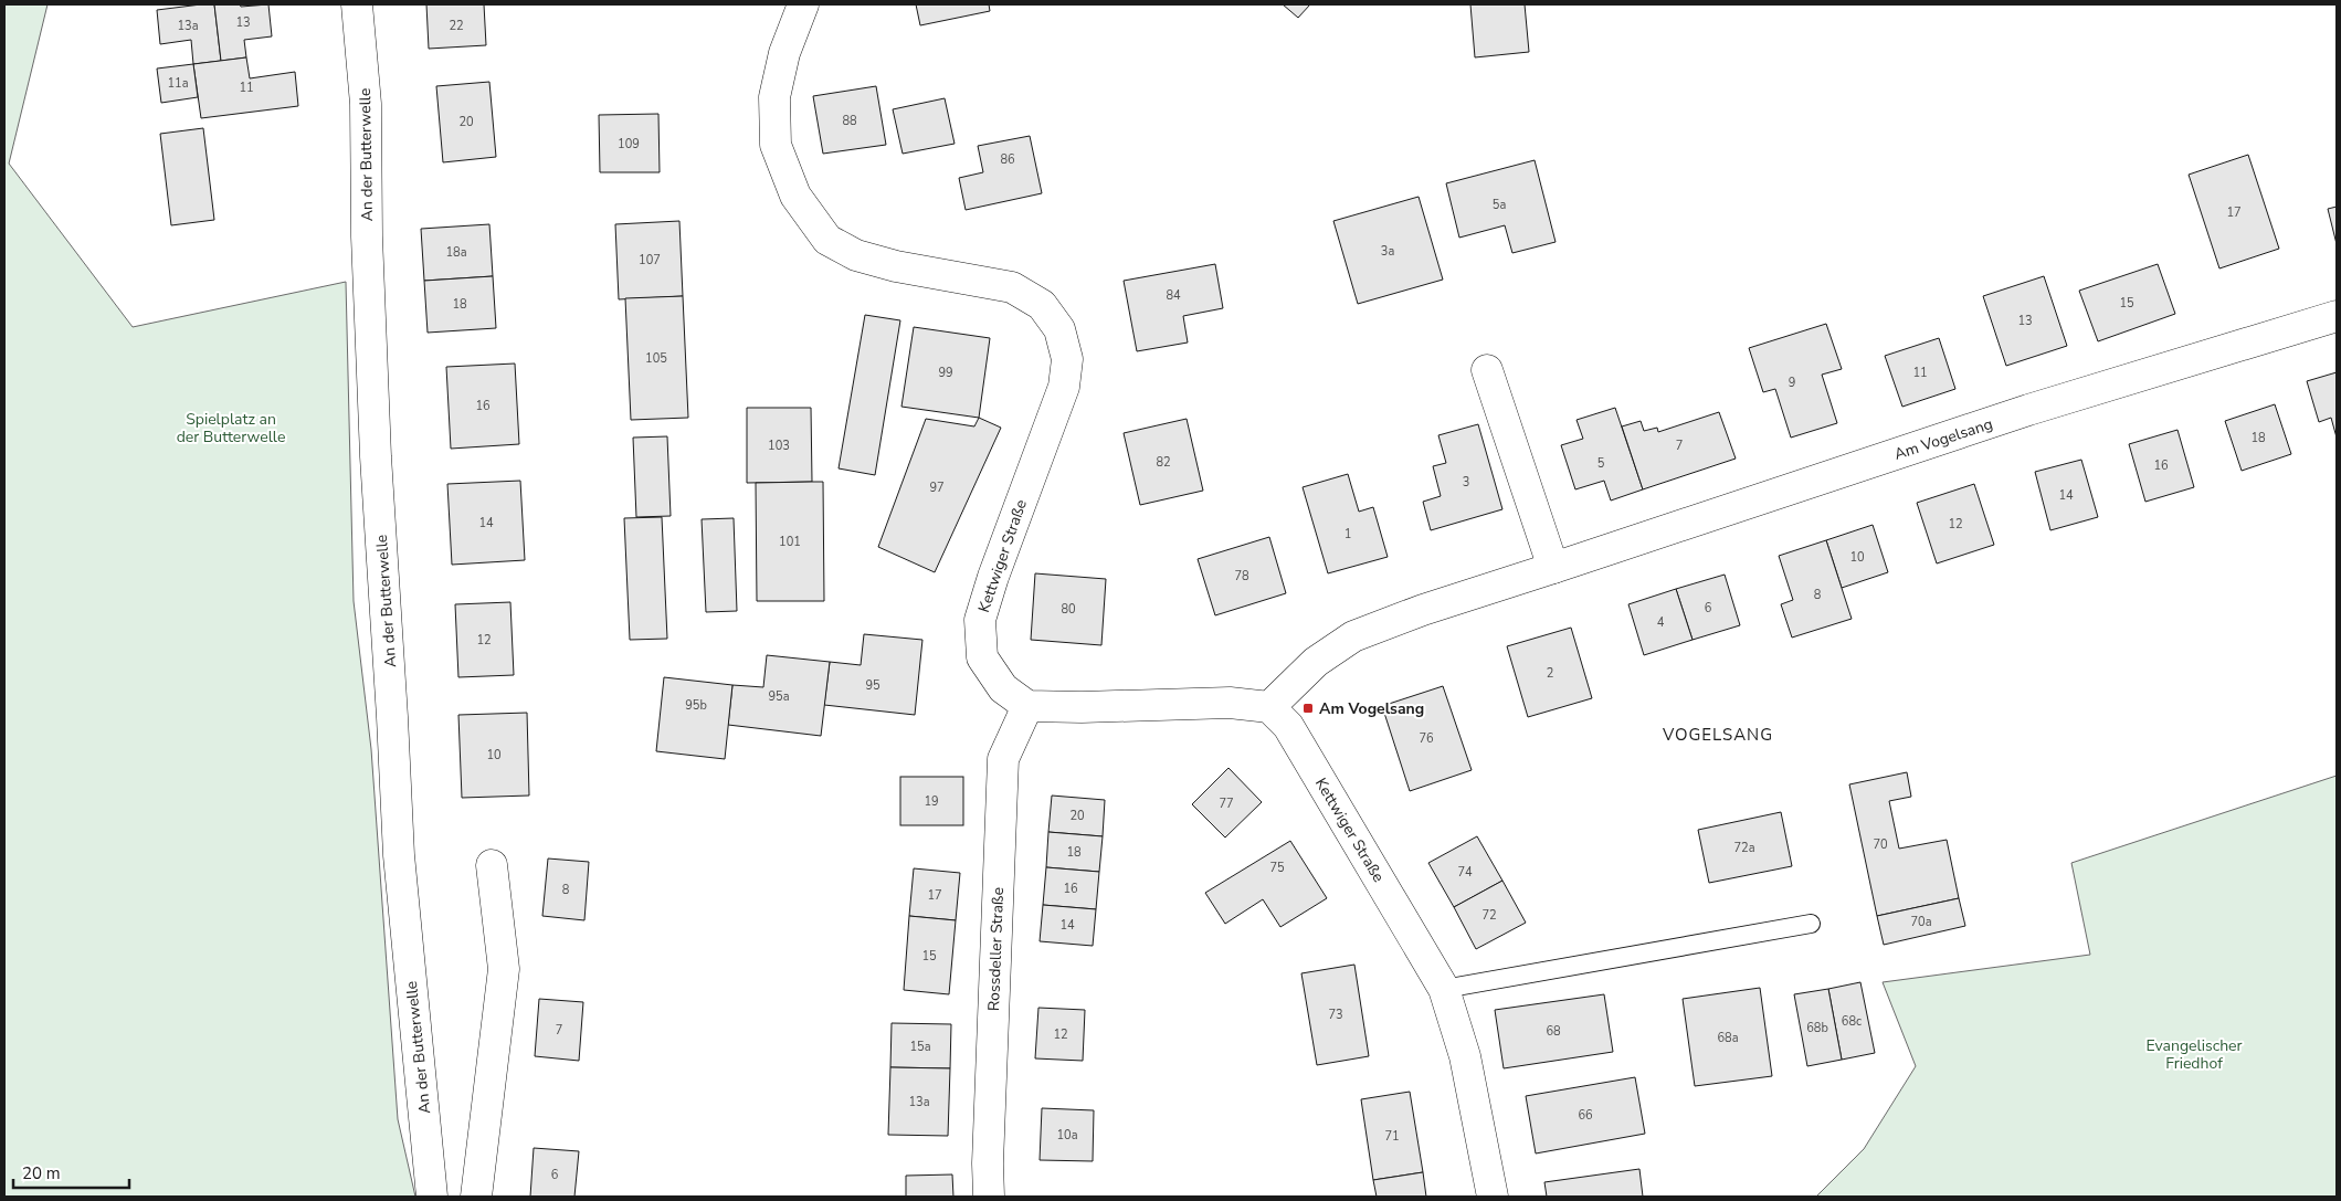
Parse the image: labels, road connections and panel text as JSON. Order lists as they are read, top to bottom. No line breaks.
{"streets":{"street":["An der Butterwelle","Am Vogelsang","Kettwiger Straße","Rossdeller Straße"]},"crossings":[["Am Vogelsang","Kettwiger Straße"],["Kettwiger Straße","Rossdeller Straße"]],"districts":["VOGELSANG"],"parks":["Spielplatz an der Butterwelle","Evangelischer Friedhof"],"places":{"transit":["Am Vogelsang"]},"house_numbers":["13","13a","22","11a","11","88","20","109","86","5a","17","3a","18a","107","84","15","18","13","105","99","11","9","16","18","103","7","82","5","16","3","97","14","14","12","1","101","10","78","8","6","80","4","12","2","95","95a","95b","76","10","19","77","20","70","72a","18","75","74","16","8","17","72","70a","14","15","73","68c","68b","7","68","12","68a","15a","13a","66","10a","71","6"],"scale_bar":"20 m"}
